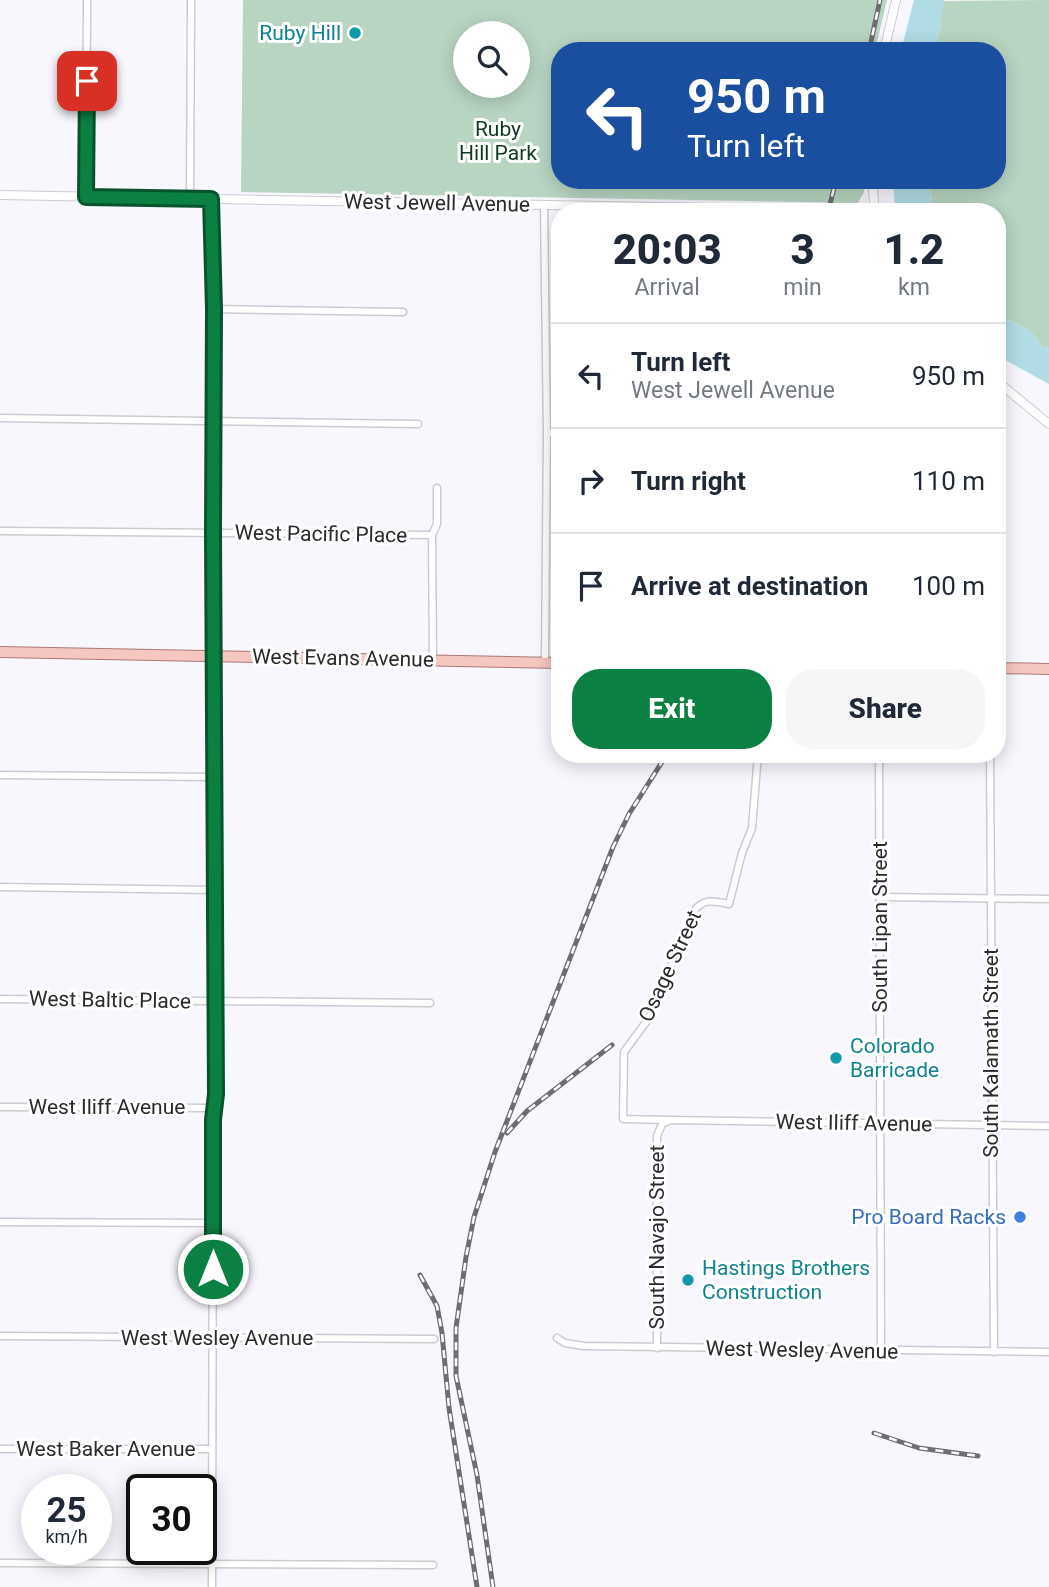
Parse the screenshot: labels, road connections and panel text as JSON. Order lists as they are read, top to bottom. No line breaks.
{"streets":{"main road":["West Evans Avenue"],"street":["West Jewell Avenue","West Pacific Place","South Lipan Street","Osage Street","West Baltic Place","South Kalamath Street","West Iliff Avenue","South Navajo Street","West Wesley Avenue","West Baker Avenue"]},"crossings":[["South Lipan Street","West Iliff Avenue"],["South Lipan Street","West Wesley Avenue"],["Osage Street","West Iliff Avenue"],["Osage Street","South Navajo Street"],["South Kalamath Street","West Iliff Avenue"],["South Kalamath Street","West Wesley Avenue"],["West Iliff Avenue","South Navajo Street"],["South Navajo Street","West Wesley Avenue"]],"parks":["Ruby Hill Park"],"places":["Ruby Hill","Colorado Barricade","Pro Board Racks","Hastings Brothers Construction"],"page":{"turn":["950 m","Turn left"],"eta":["20:03","Arrival","3","min","1.2","km"],"list":[{"name":"Turn left","note":"West Jewell Avenue","value":"950 m"},{"name":"Turn right","value":"110 m"},{"name":"Arrive at destination","value":"100 m"}],"buttons":["Exit","Share"],"speed":"25 km/h","limit":"30"}}
